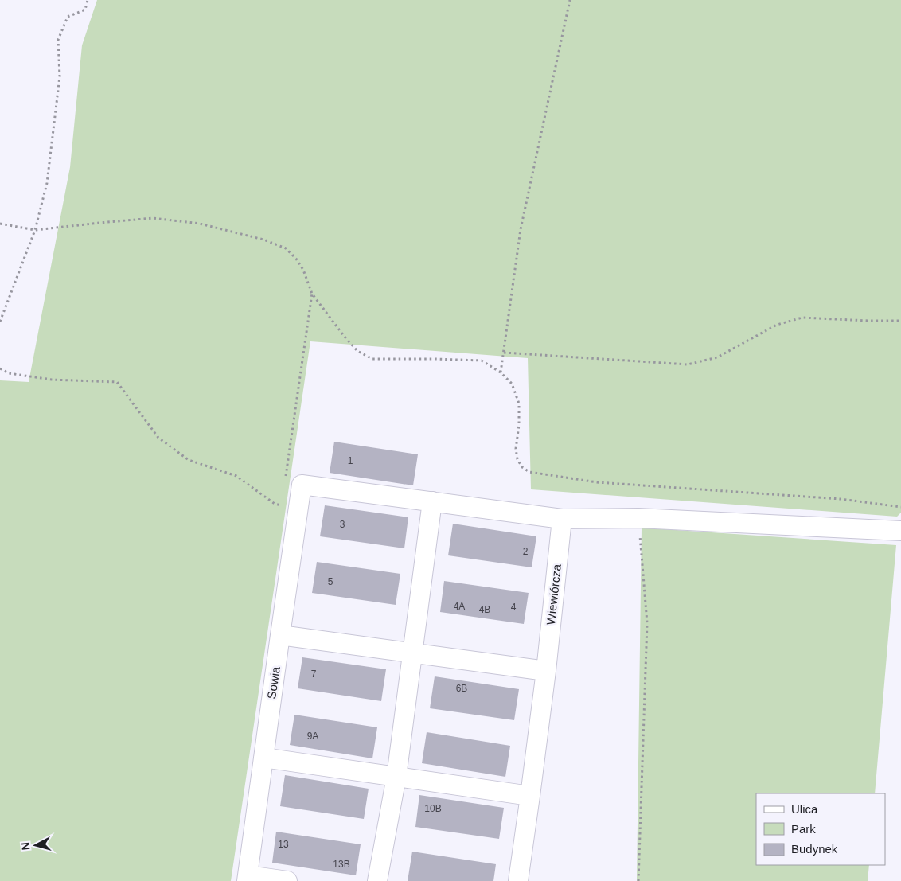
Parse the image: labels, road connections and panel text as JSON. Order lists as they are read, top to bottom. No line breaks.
{"streets":{"street":["Wiewiórcza","Sowia"]},"house_numbers":["1","3","2","5","4A","4","4B","7","6B","9A","10B","13","13B"],"legend":["Ulica","Park","Budynek"],"north":"left"}
